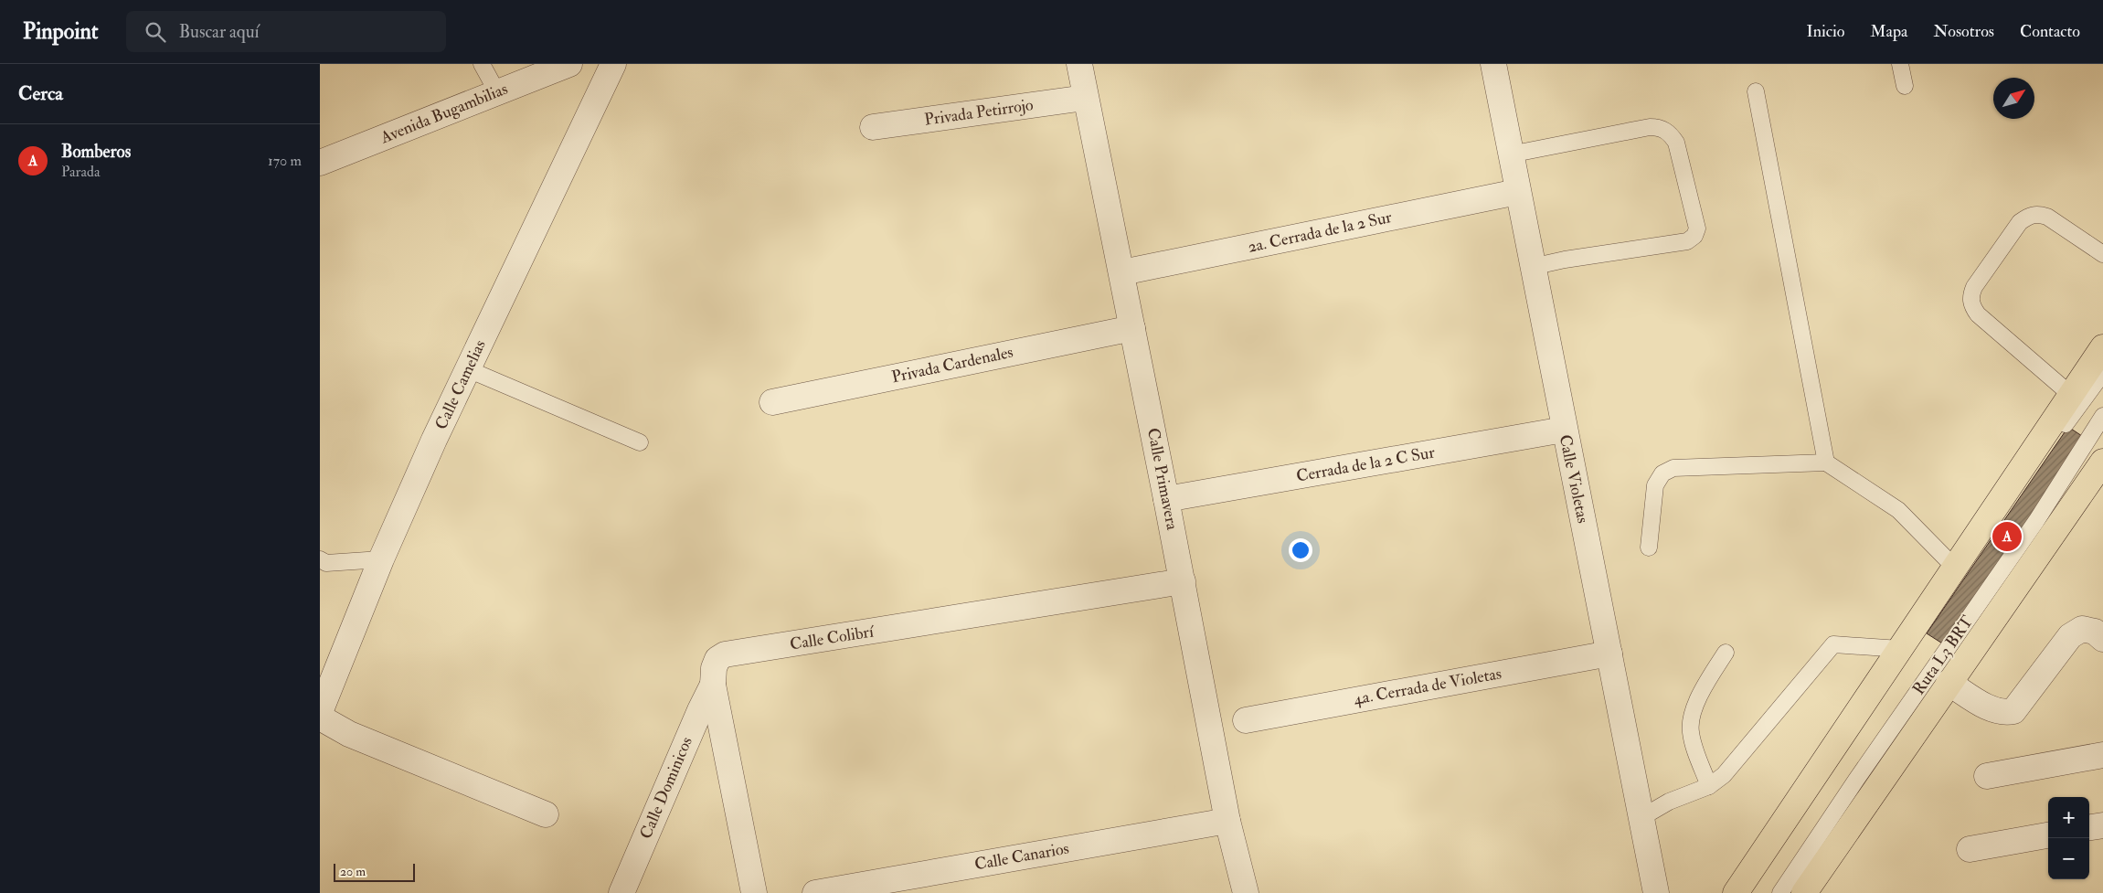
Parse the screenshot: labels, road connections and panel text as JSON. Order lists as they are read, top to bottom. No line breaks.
{"streets":{"street":["Privada Petirrojo","Avenida Bugambilias","2a. Cerrada de la 2 Sur","Privada Cardenales","Calle Camelias","Cerrada de la 2 C Sur","Calle Primavera","Calle Violetas","Calle Colibrí","4a. Cerrada de Violetas","Calle Dominicos","Calle Canarios"],"lane":["Ruta L3 BRT"]},"crossings":[["Privada Petirrojo","Calle Primavera"],["2a. Cerrada de la 2 Sur","Calle Primavera"],["2a. Cerrada de la 2 Sur","Calle Violetas"],["Privada Cardenales","Calle Primavera"],["Cerrada de la 2 C Sur","Calle Primavera"],["Cerrada de la 2 C Sur","Calle Violetas"],["Calle Primavera","Calle Colibrí"],["Calle Primavera","Calle Canarios"],["Calle Violetas","4a. Cerrada de Violetas"],["Calle Colibrí","Calle Dominicos"]],"scale_bar":"20 m","north":"top right","page":{"header":"Pinpoint","search":"Buscar aquí","nav":["Inicio","Mapa","Nosotros","Contacto"],"heading":"Cerca","list":[{"mark":"A","name":"Bomberos","note":"Parada","value":"170 m"}],"pins":"A","map_buttons":["+","−"],"scale":"20 m"}}
